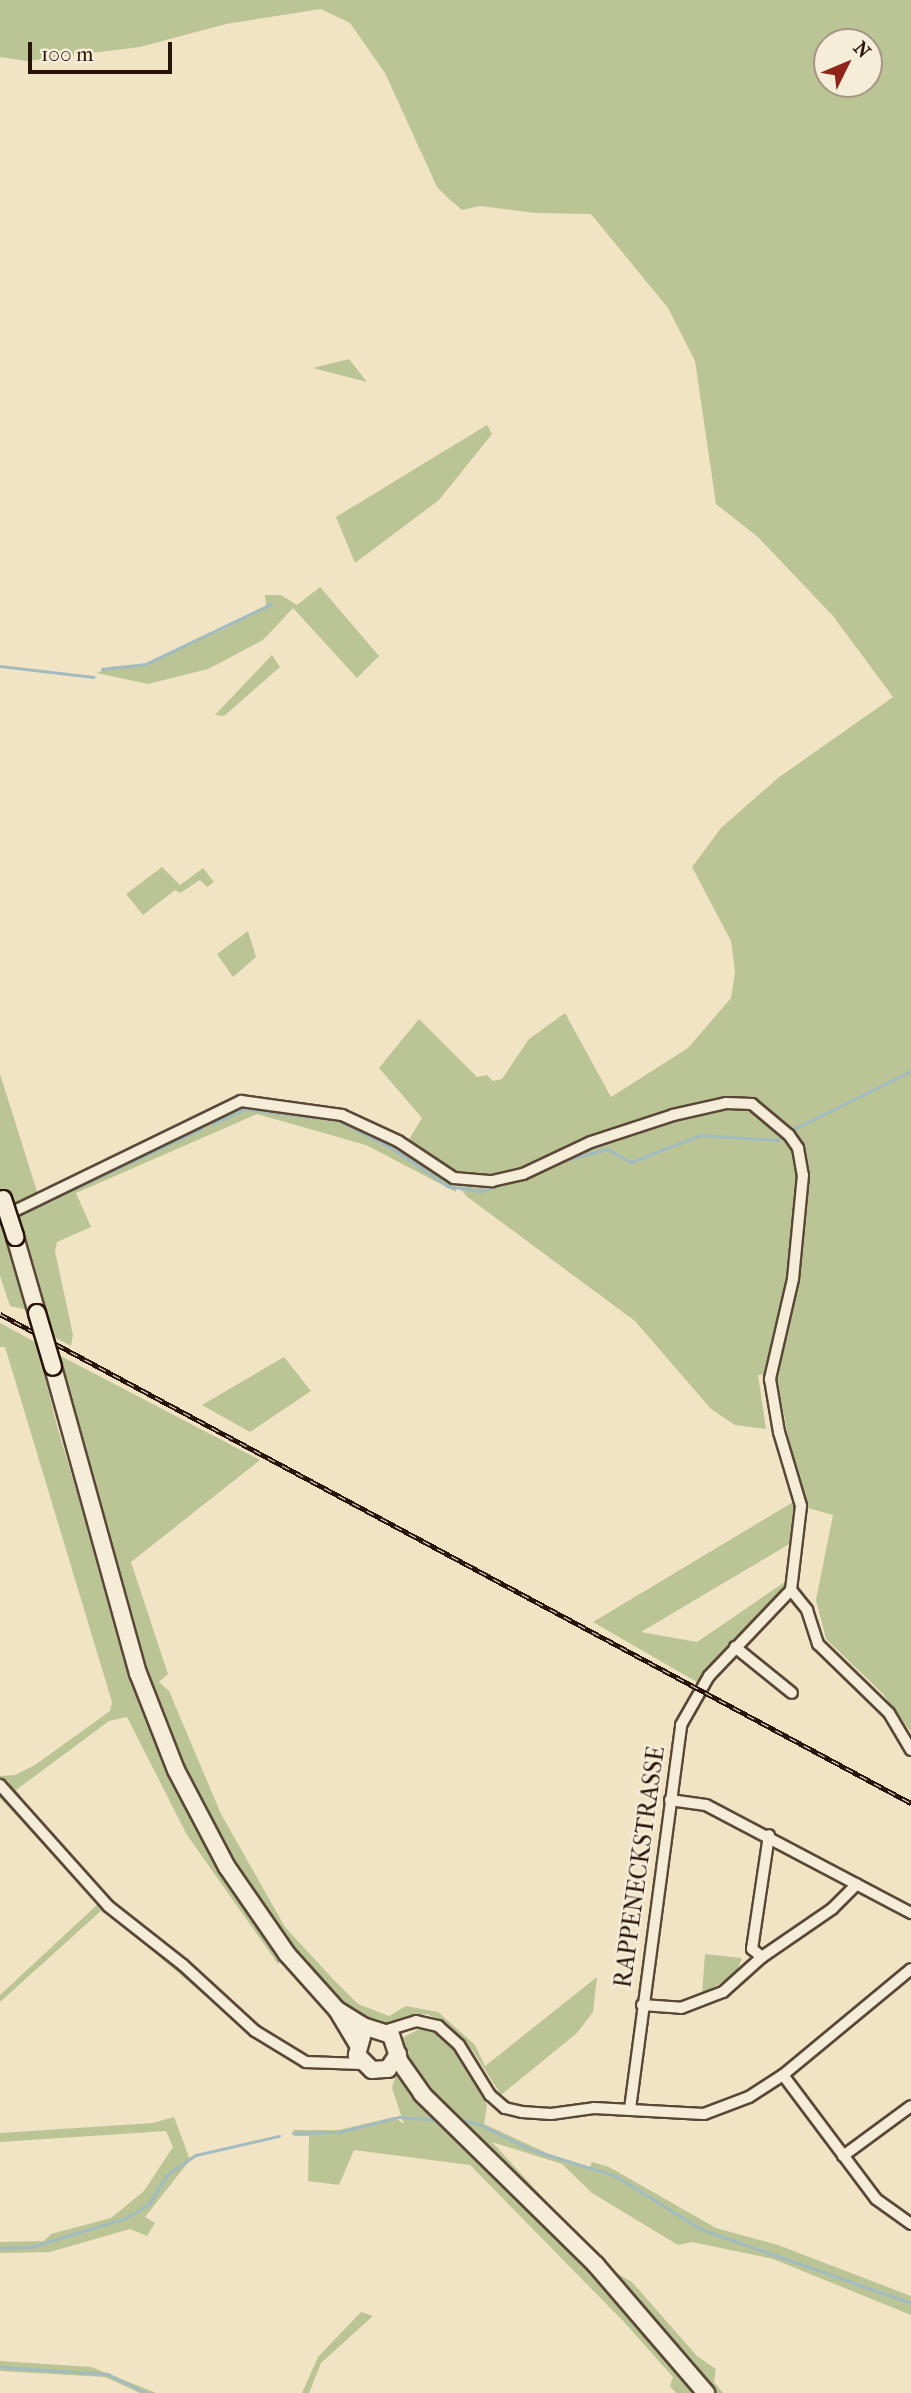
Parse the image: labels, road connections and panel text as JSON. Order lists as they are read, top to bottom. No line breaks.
{"streets":{"street":["RAPPENECKSTRASSE"]},"scale_bar":"100 m","north":"top right"}
